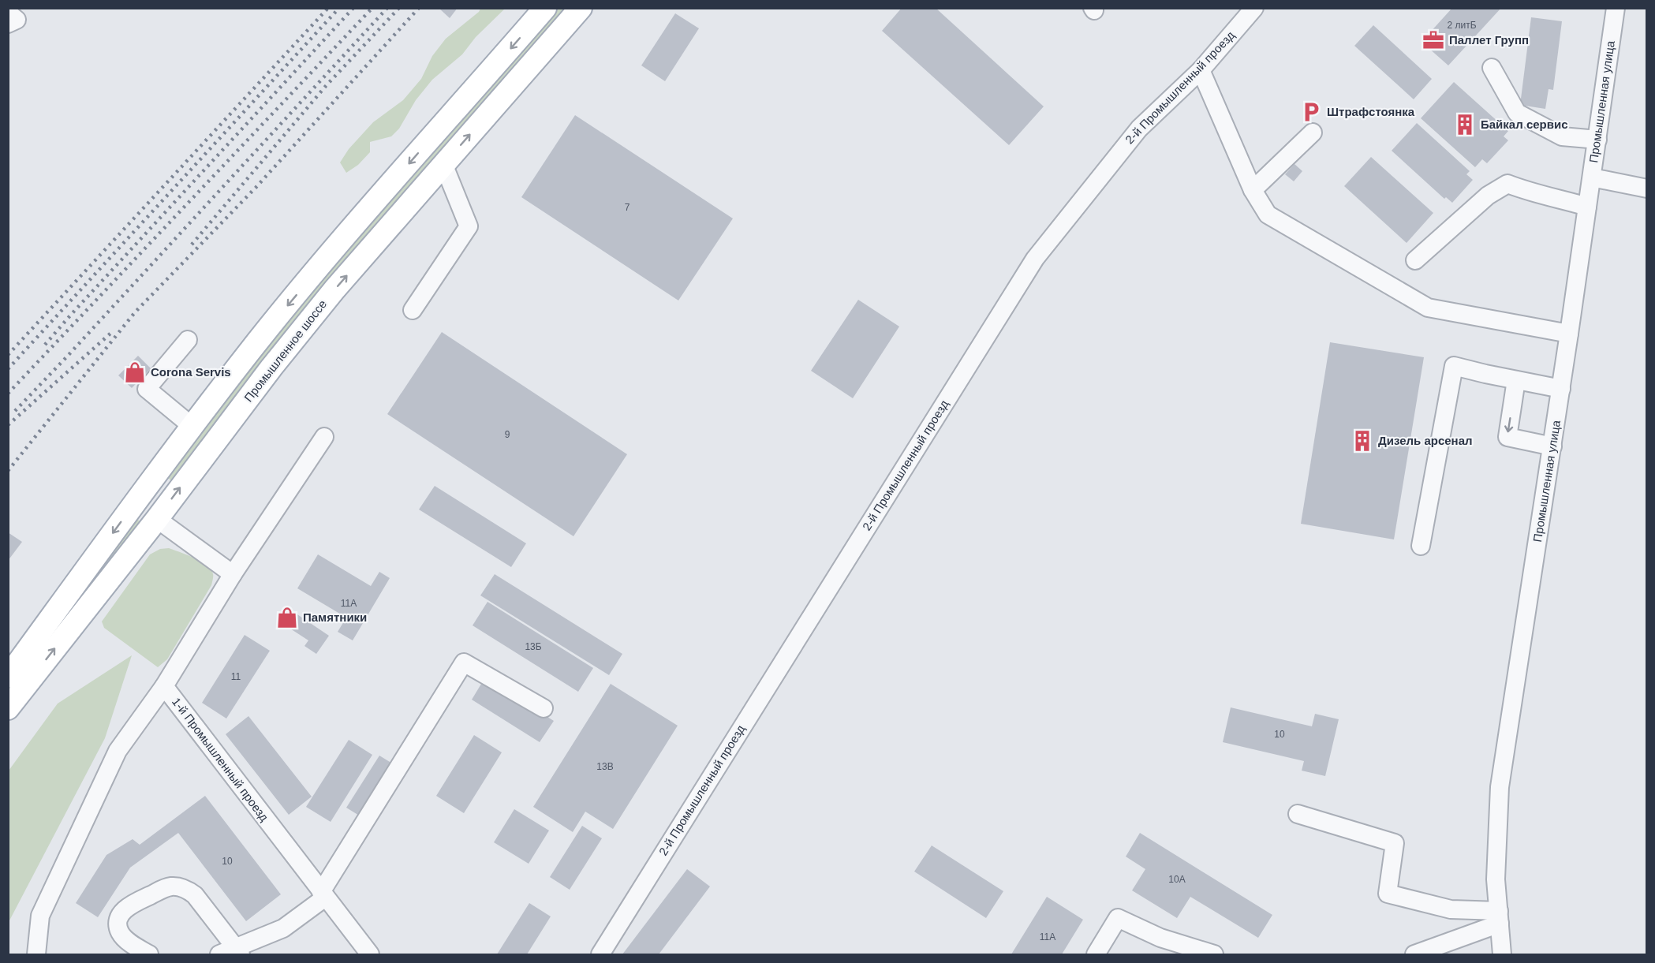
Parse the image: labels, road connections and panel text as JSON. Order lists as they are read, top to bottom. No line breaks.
{"streets":{"main road":["Промышленное шоссе"],"street":["2-й Промышленный проезд","Промышленная улица","1-й Промышленный проезд"]},"places":{"office":["Паллет Групп"],"parking":["Штрафстоянка"],"building":["Байкал сервис","Дизель арсенал"],"shop":["Corona Servis","Памятники"]},"house_numbers":["2 литБ","7","9","11А","13Б","11","10","13В","10","10А","11А"]}
